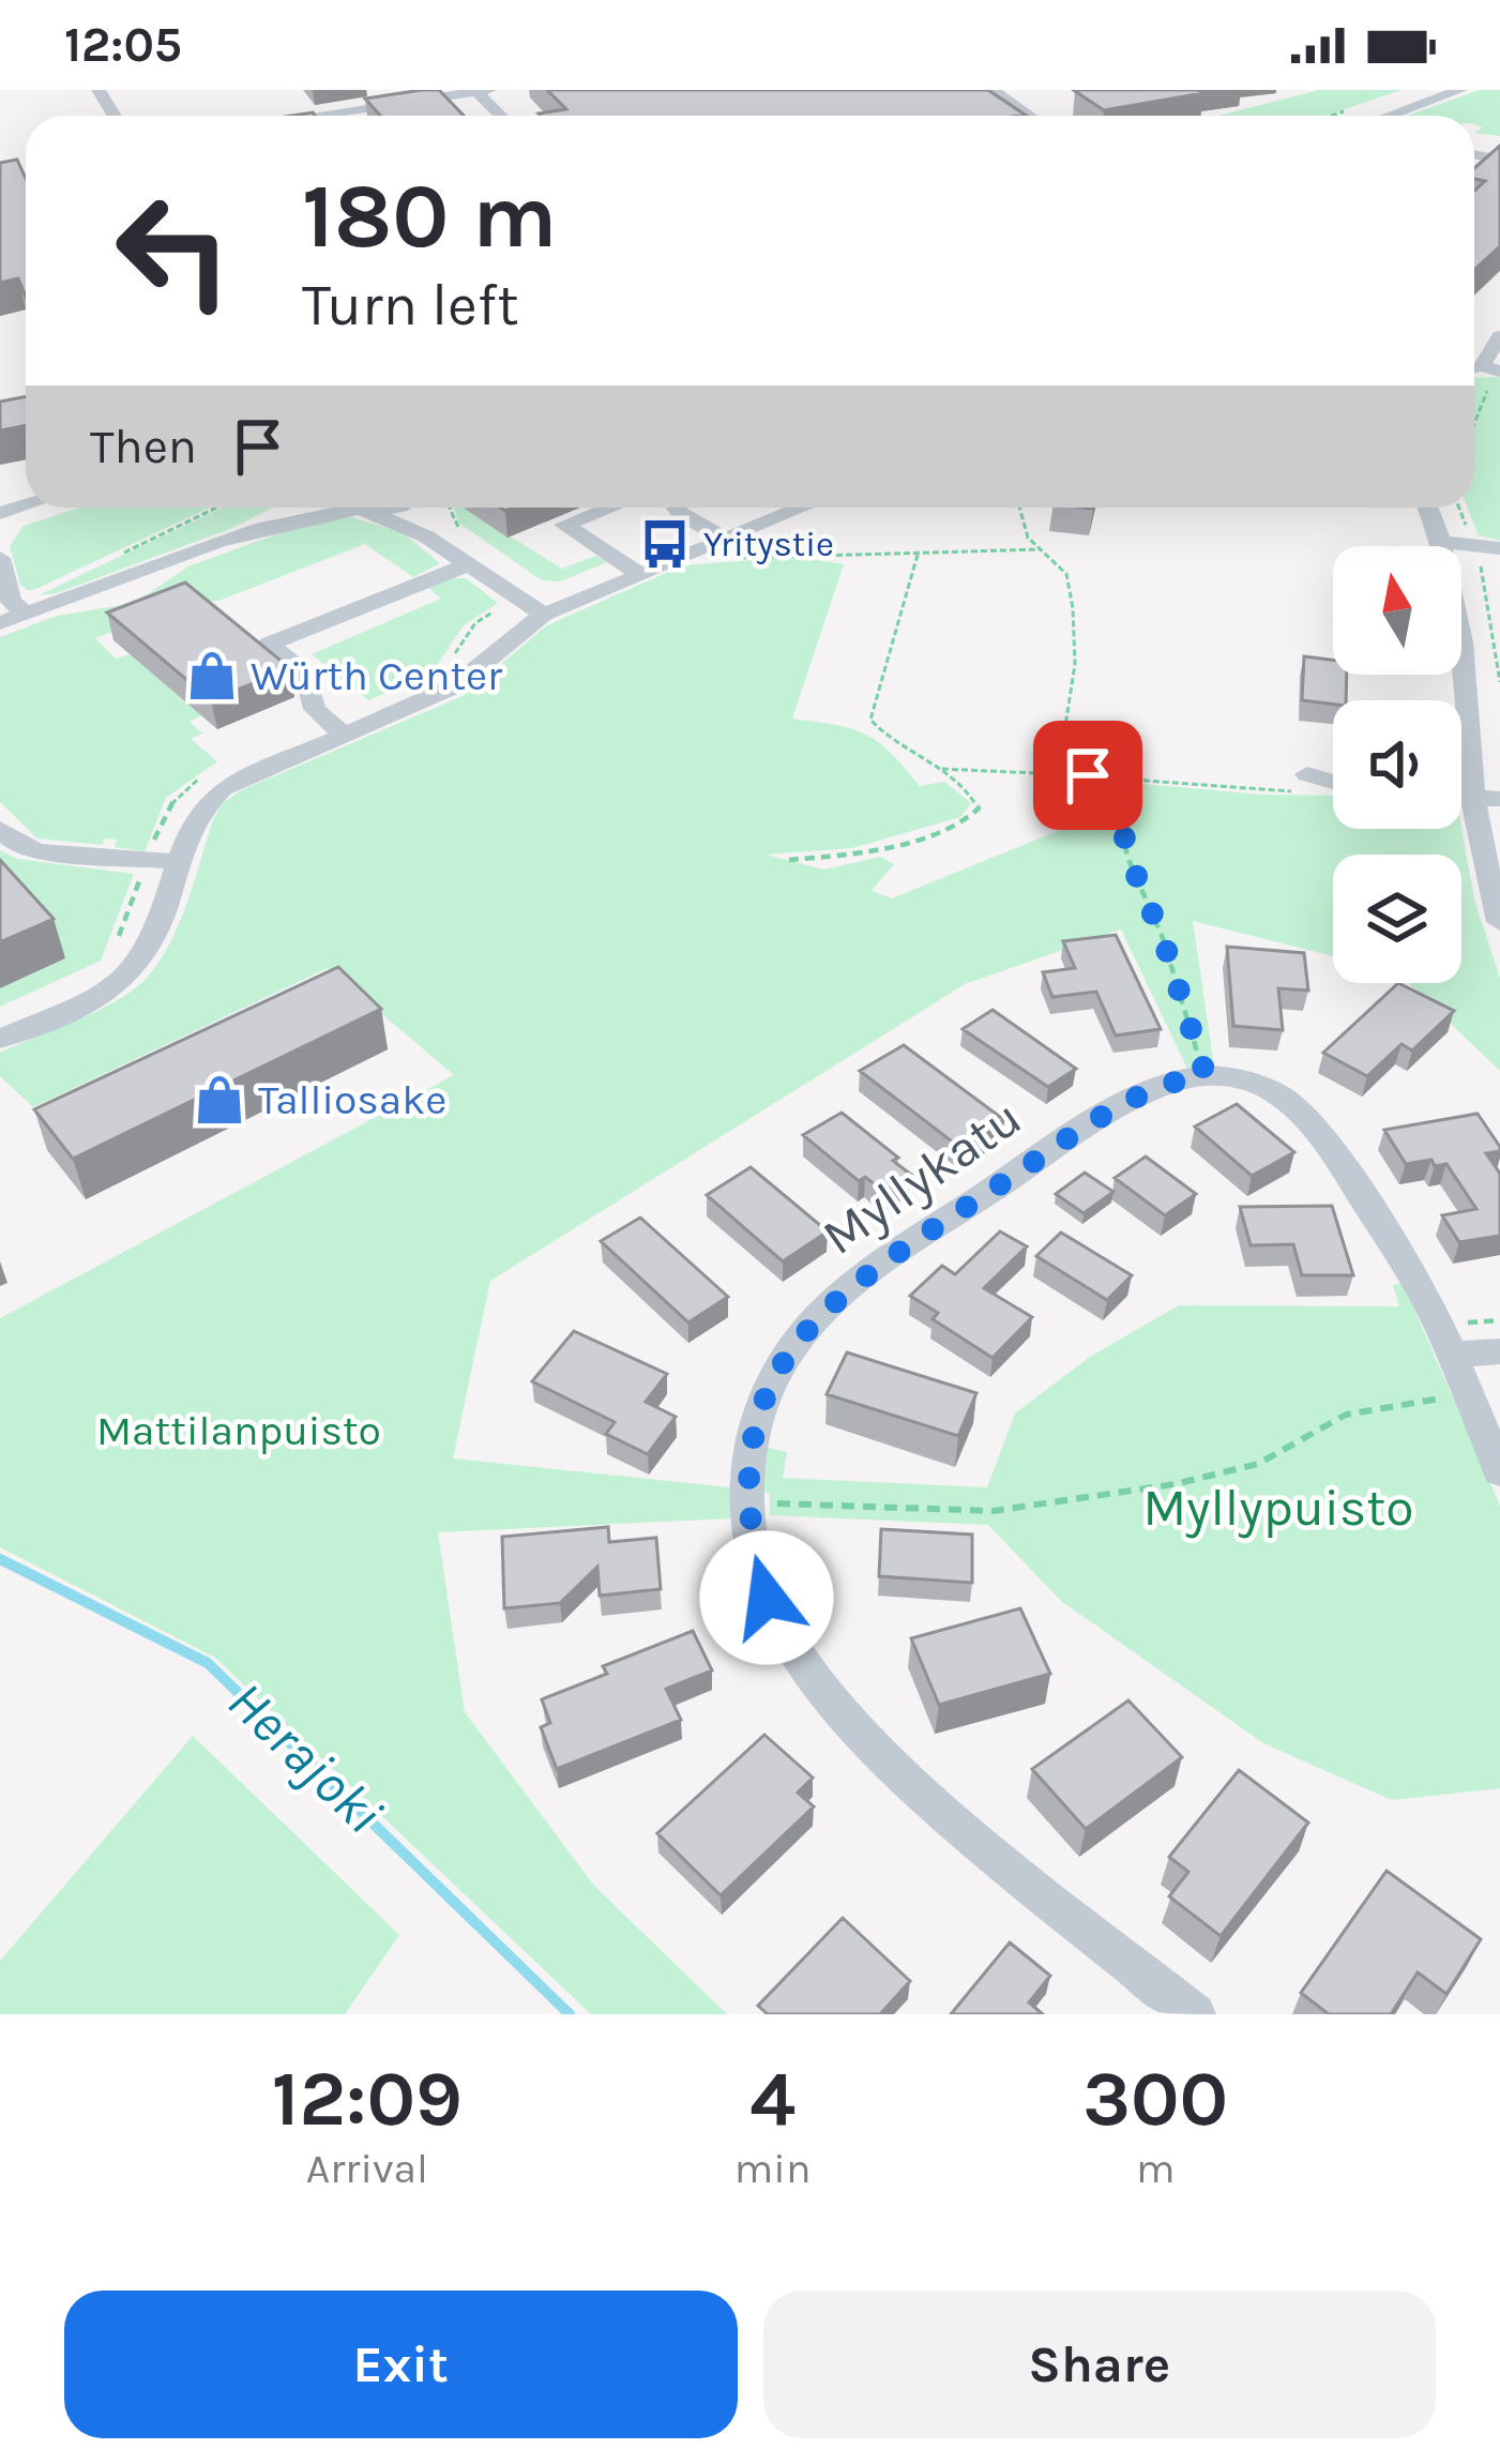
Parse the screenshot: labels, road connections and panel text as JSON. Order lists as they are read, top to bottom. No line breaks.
{"streets":{"street":["Myllykatu"]},"water":["Herajoki"],"parks":["Mattilanpuisto","Myllypuisto"],"places":{"bus stop":["Yritystie"],"shop":["Würth Center","Talliosake"]},"north":"top","page":{"status":"12:05","turn":["180 m","Turn left"],"then":"Then","eta":["12:09","Arrival","4","min","300","m"],"buttons":["Exit","Share"]}}
